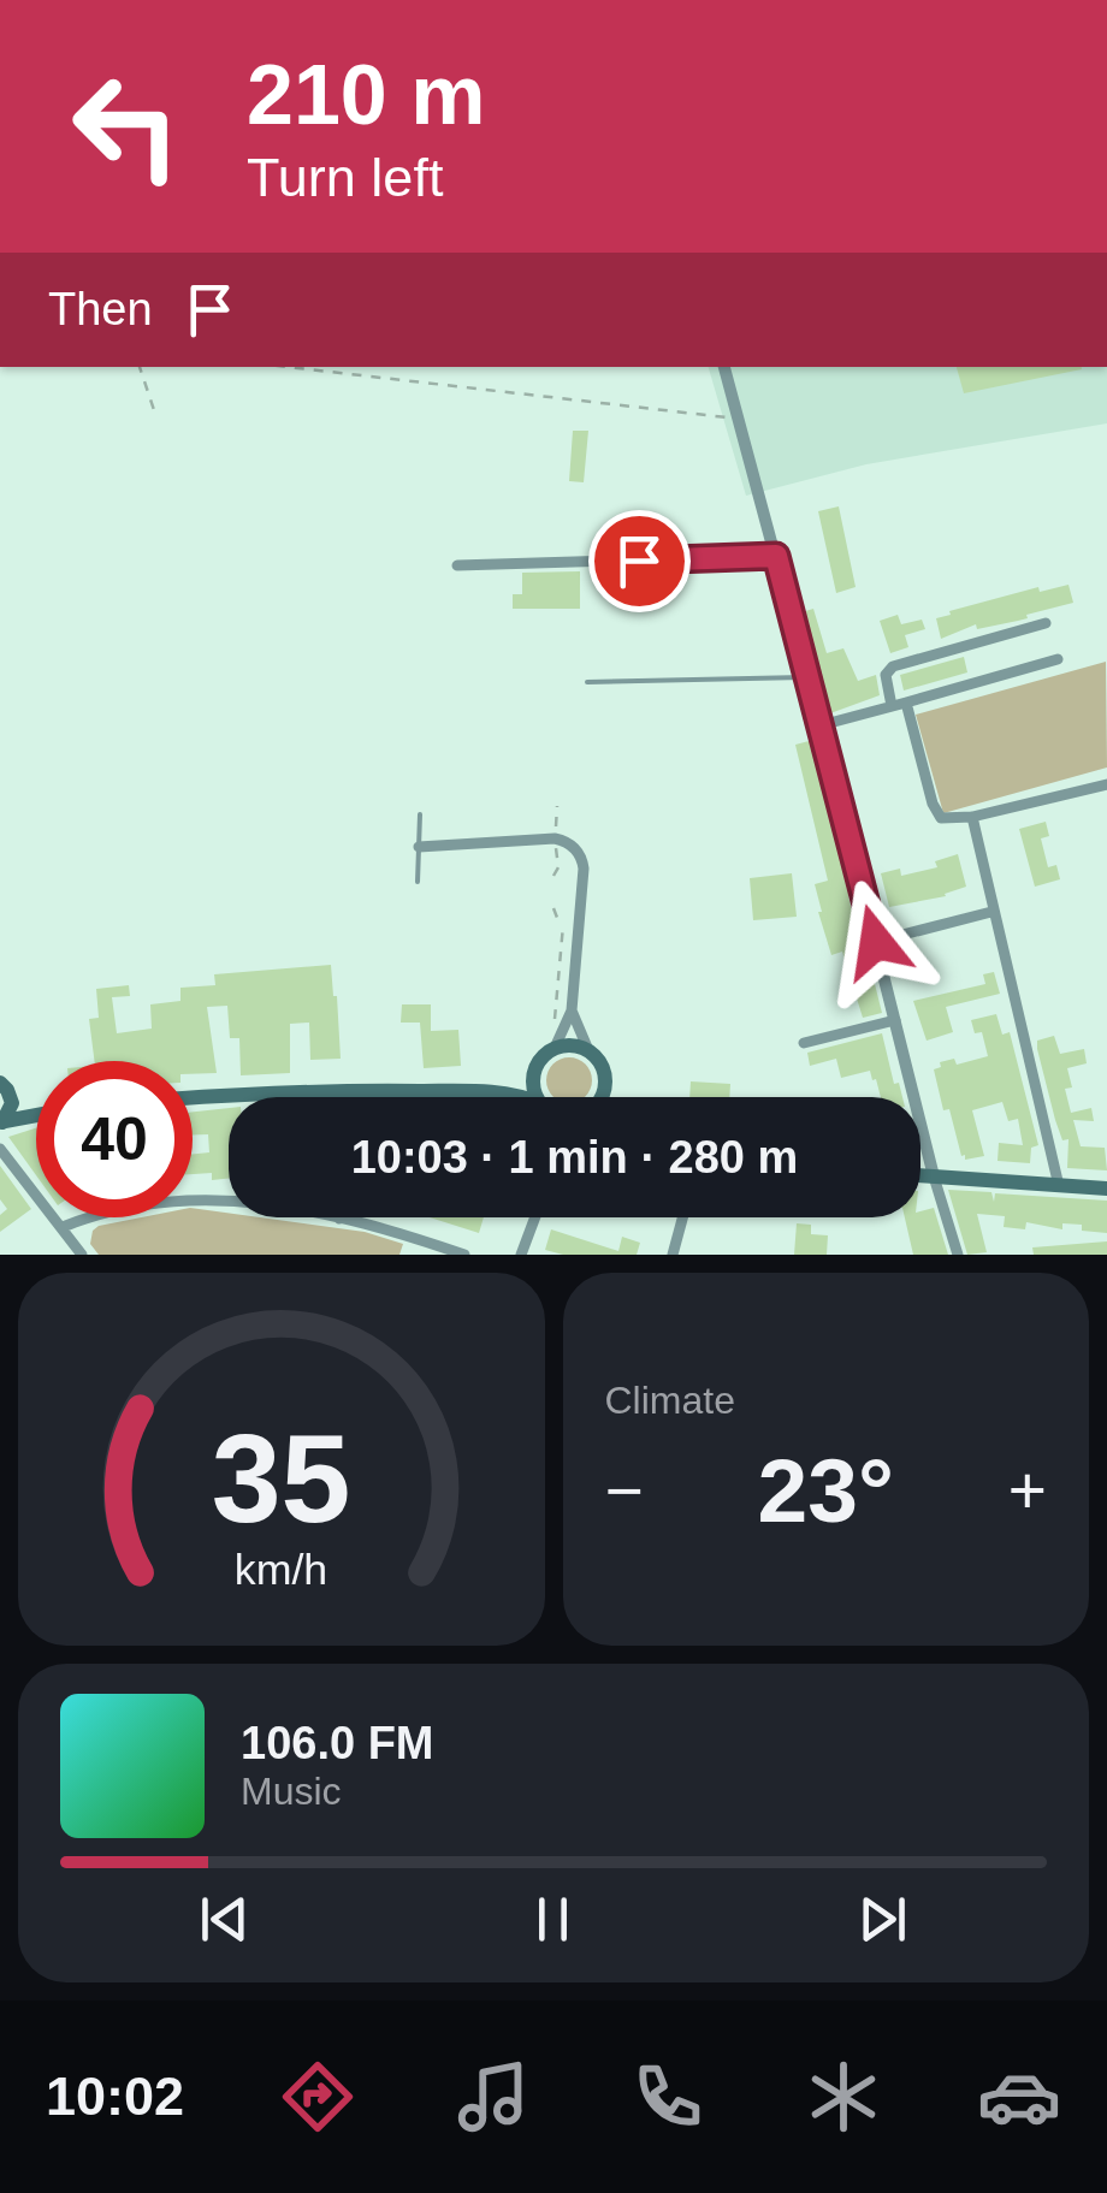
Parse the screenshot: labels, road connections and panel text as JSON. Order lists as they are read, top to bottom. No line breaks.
{"page":{"turn":["210 m","Turn left"],"then":"Then","limit":"40","trip":"10:03 · 1 min · 280 m","tile":"Climate","heat":["−","23°","+"],"song":["106.0 FM","Music"],"tabs":"10:02","gauge":["35","km/h"]}}
